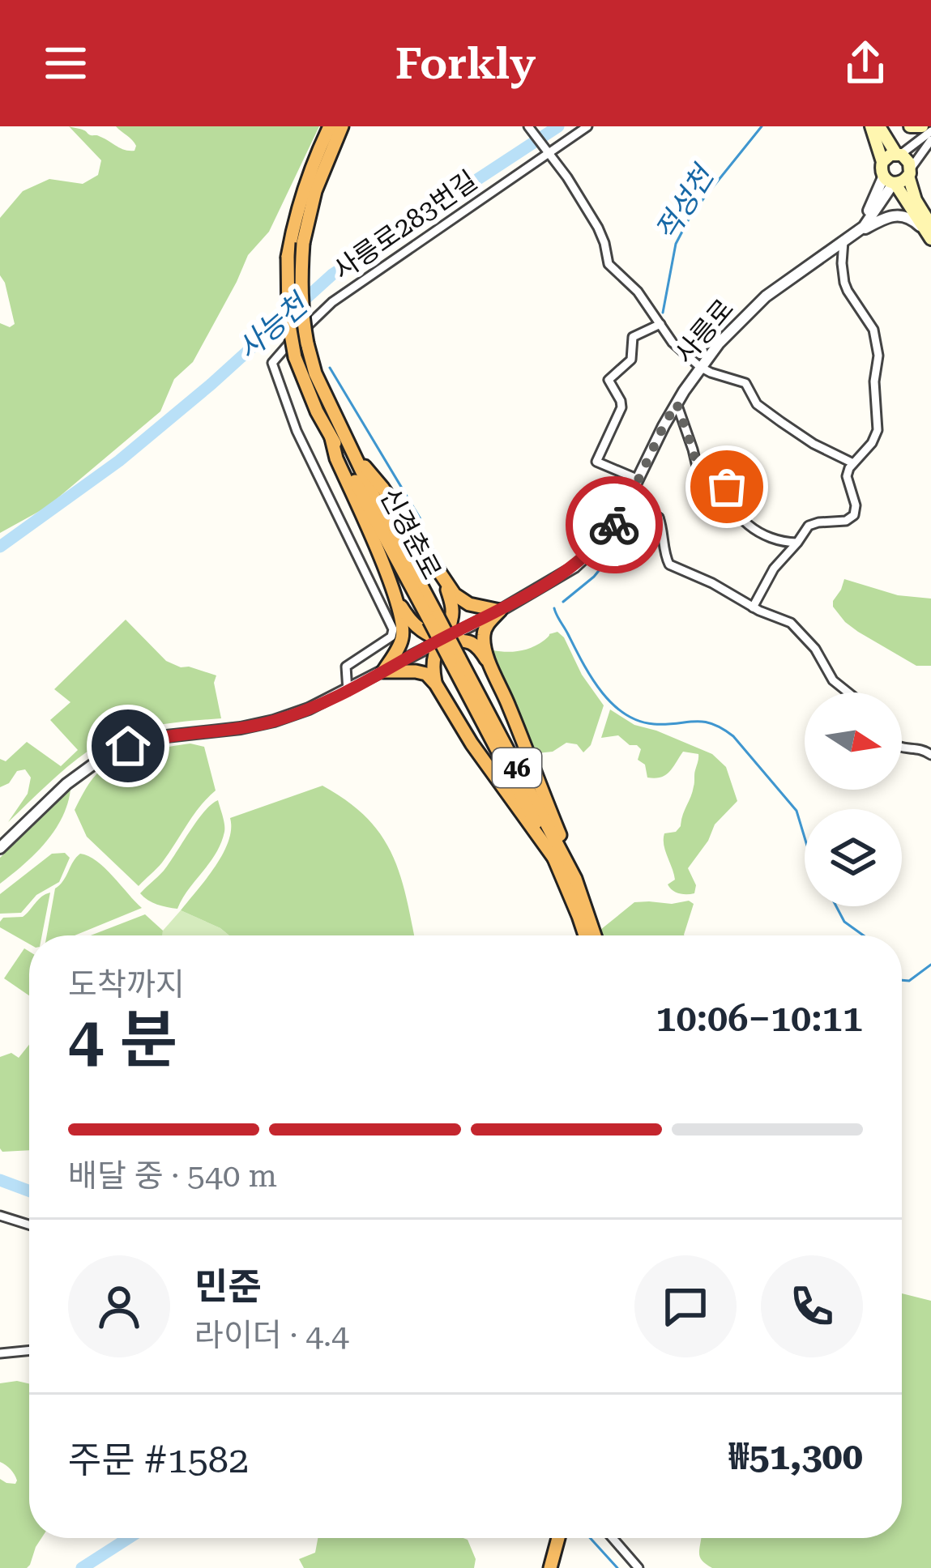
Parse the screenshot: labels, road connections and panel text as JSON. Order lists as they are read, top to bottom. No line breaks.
{"streets":{"highway":["신경춘로","46"],"street":["사릉로283번길","사릉로"]},"crossings":[["사릉로283번길","사릉로"]],"water":["적성천","사능천"],"north":"right","page":{"header":"Forkly","heading":["4 분","도착까지","10:06–10:11"],"panel":["민준","라이더 · 4.4","주문 #1582","₩51,300"],"bar":"배달 중 · 540 m"}}
